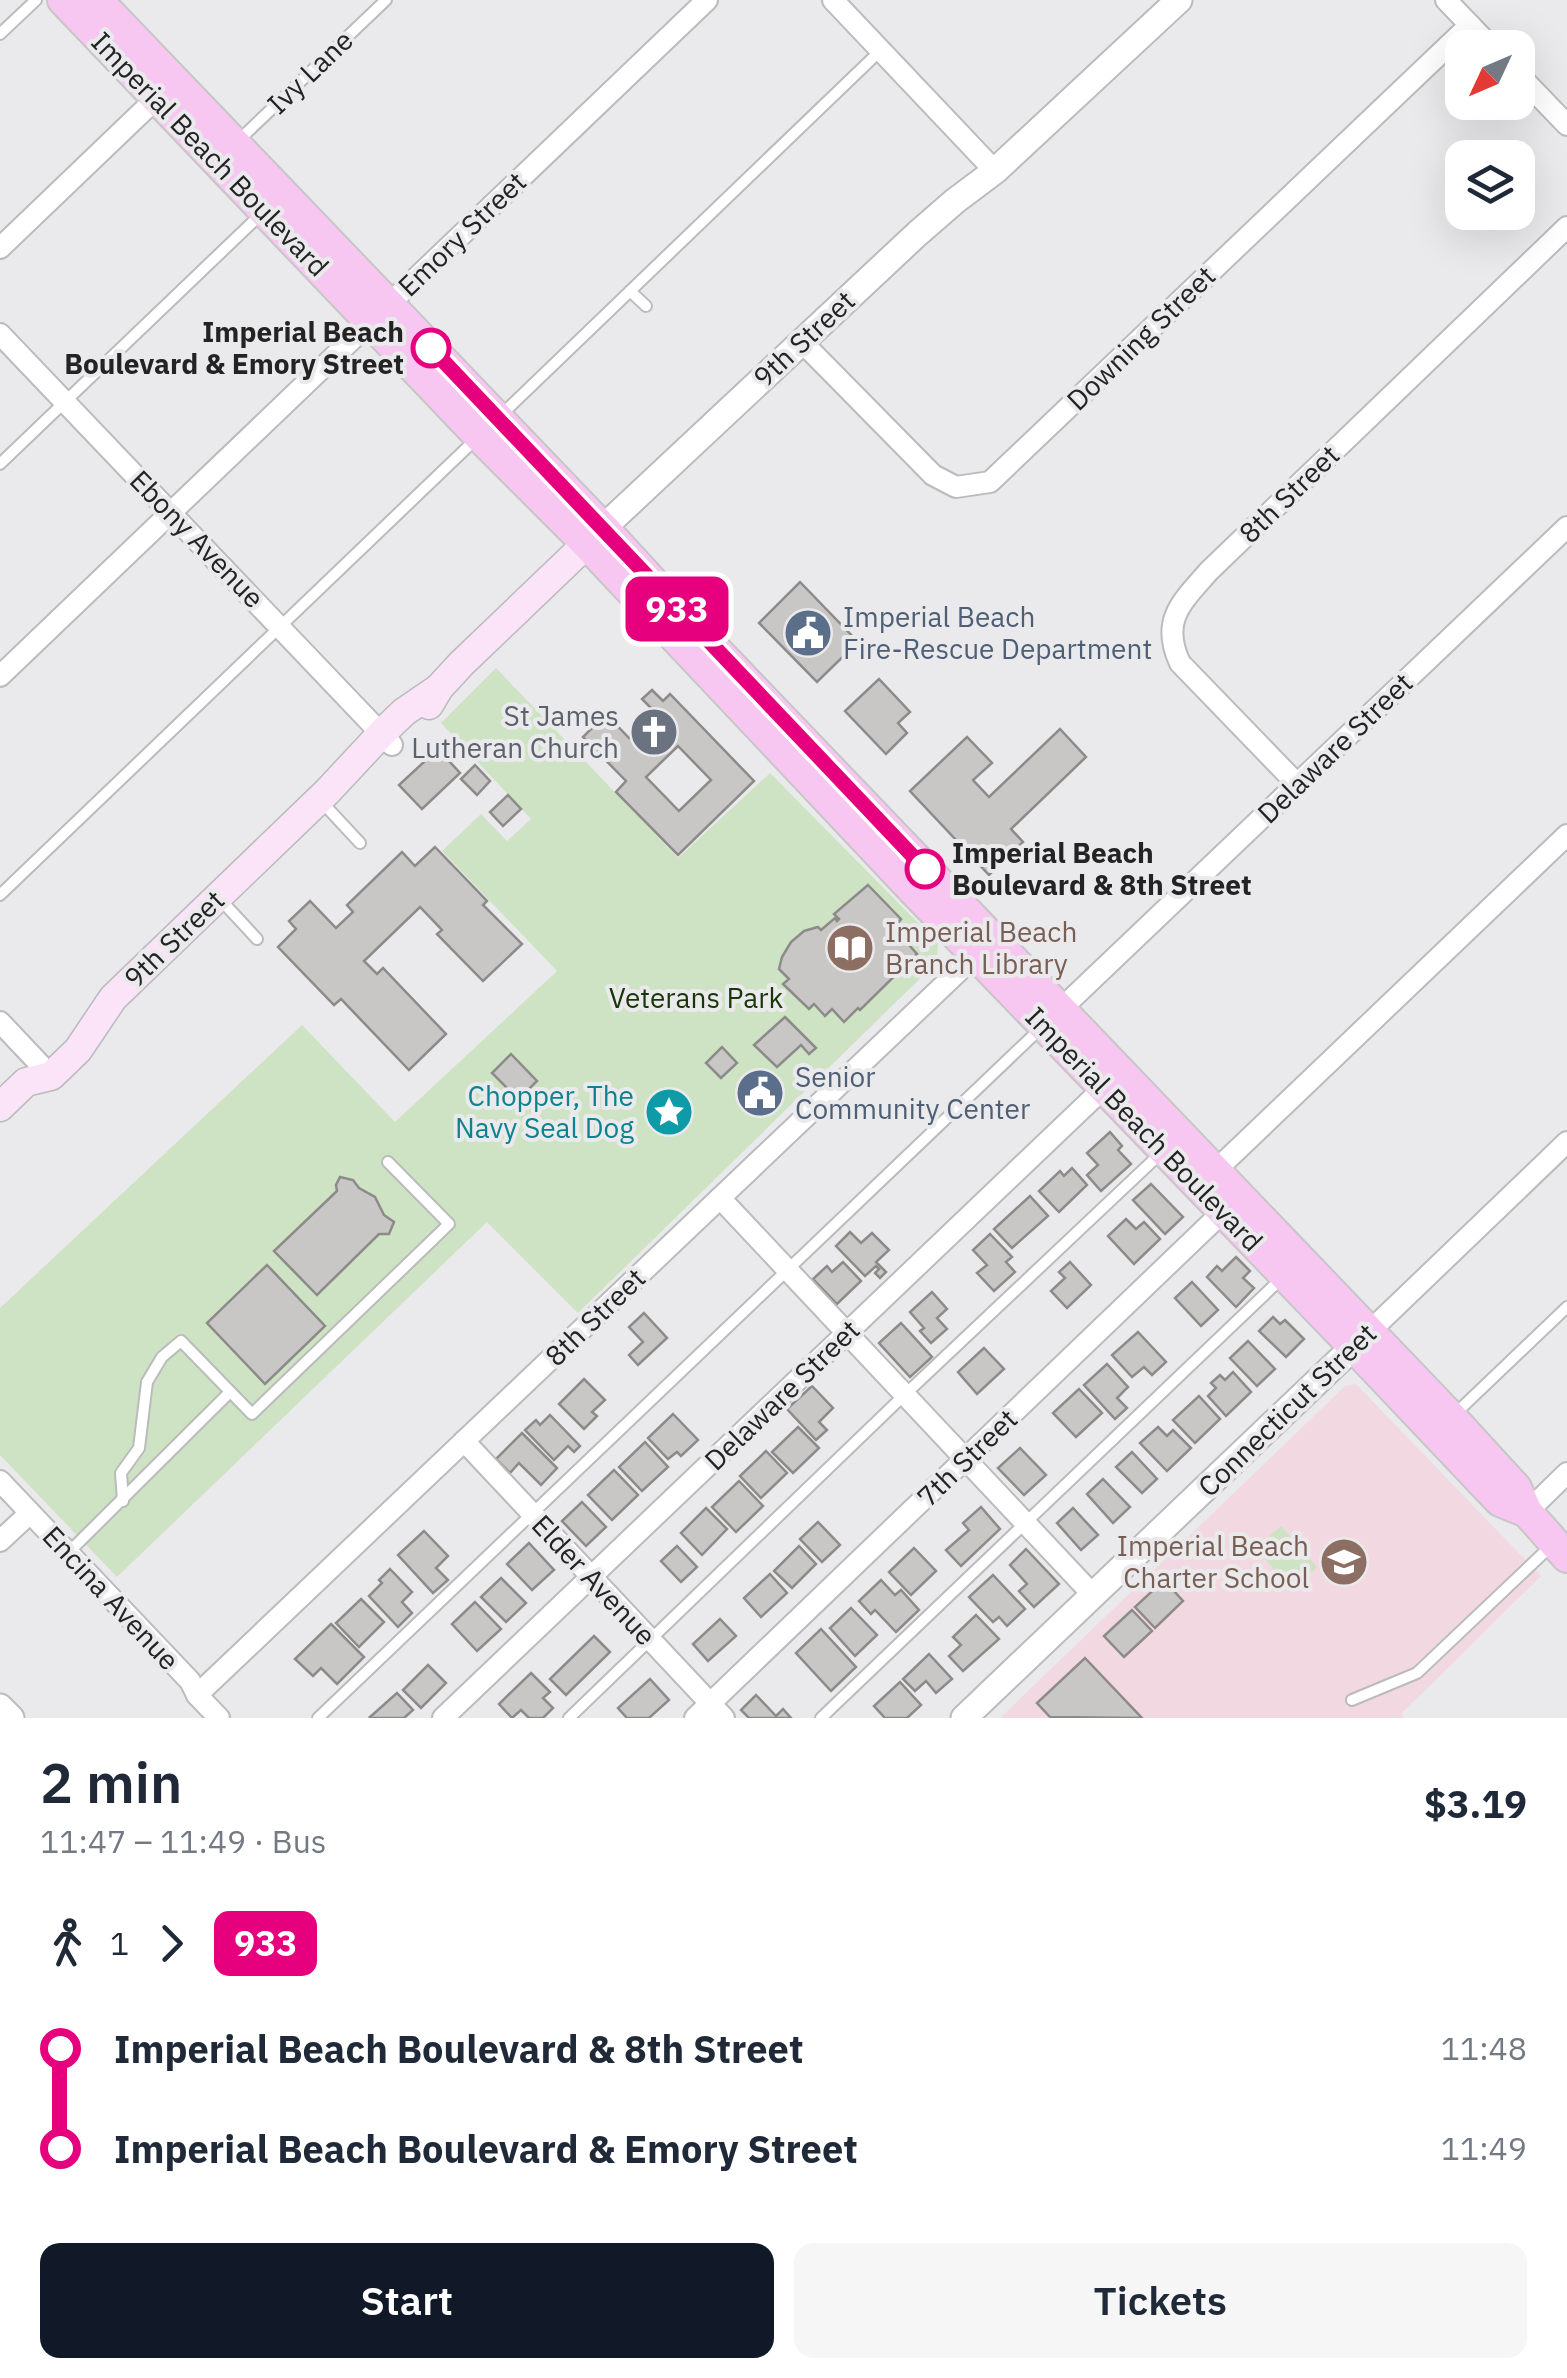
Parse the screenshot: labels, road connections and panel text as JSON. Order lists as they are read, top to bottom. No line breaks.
{"streets":{"main road":["Imperial Beach Boulevard","9th Street"],"street":["Emory Street","Downing Street","8th Street","Ebony Avenue","Delaware Street","Connecticut Street","7th Street","Elder Avenue","Encina Avenue"],"lane":["Ivy Lane"]},"crossings":[["Ivy Lane","Imperial Beach Boulevard"],["Imperial Beach Boulevard","Emory Street"],["Imperial Beach Boulevard","9th Street"],["Imperial Beach Boulevard","8th Street"],["Imperial Beach Boulevard","Delaware Street"],["Imperial Beach Boulevard","Connecticut Street"],["Imperial Beach Boulevard","7th Street"],["Emory Street","Ebony Avenue"],["Downing Street","9th Street"],["9th Street","Ebony Avenue"],["8th Street","Delaware Street"],["8th Street","Elder Avenue"],["8th Street","Encina Avenue"],["Delaware Street","Elder Avenue"],["7th Street","Elder Avenue"]],"parks":["Veterans Park"],"places":{"other":["Imperial Beach Boulevard & Emory Street","Imperial Beach Boulevard & 8th Street"],"public building":["Imperial Beach Fire-Rescue Department","Senior Community Center"],"church":["St James Lutheran Church"],"library":["Imperial Beach Branch Library"],"place":["Chopper, The Navy Seal Dog"],"school or university":["Imperial Beach Charter School"]},"lines":["bus line 933"],"north":"bottom left","page":{"on_map":"933","heading":["2 min","11:47 – 11:49 · Bus","$3.19"],"legs":["1","933"],"list":[{"name":"Imperial Beach Boulevard & 8th Street","value":"11:48"},{"name":"Imperial Beach Boulevard & Emory Street","value":"11:49"}],"buttons":["Start","Tickets"]}}
